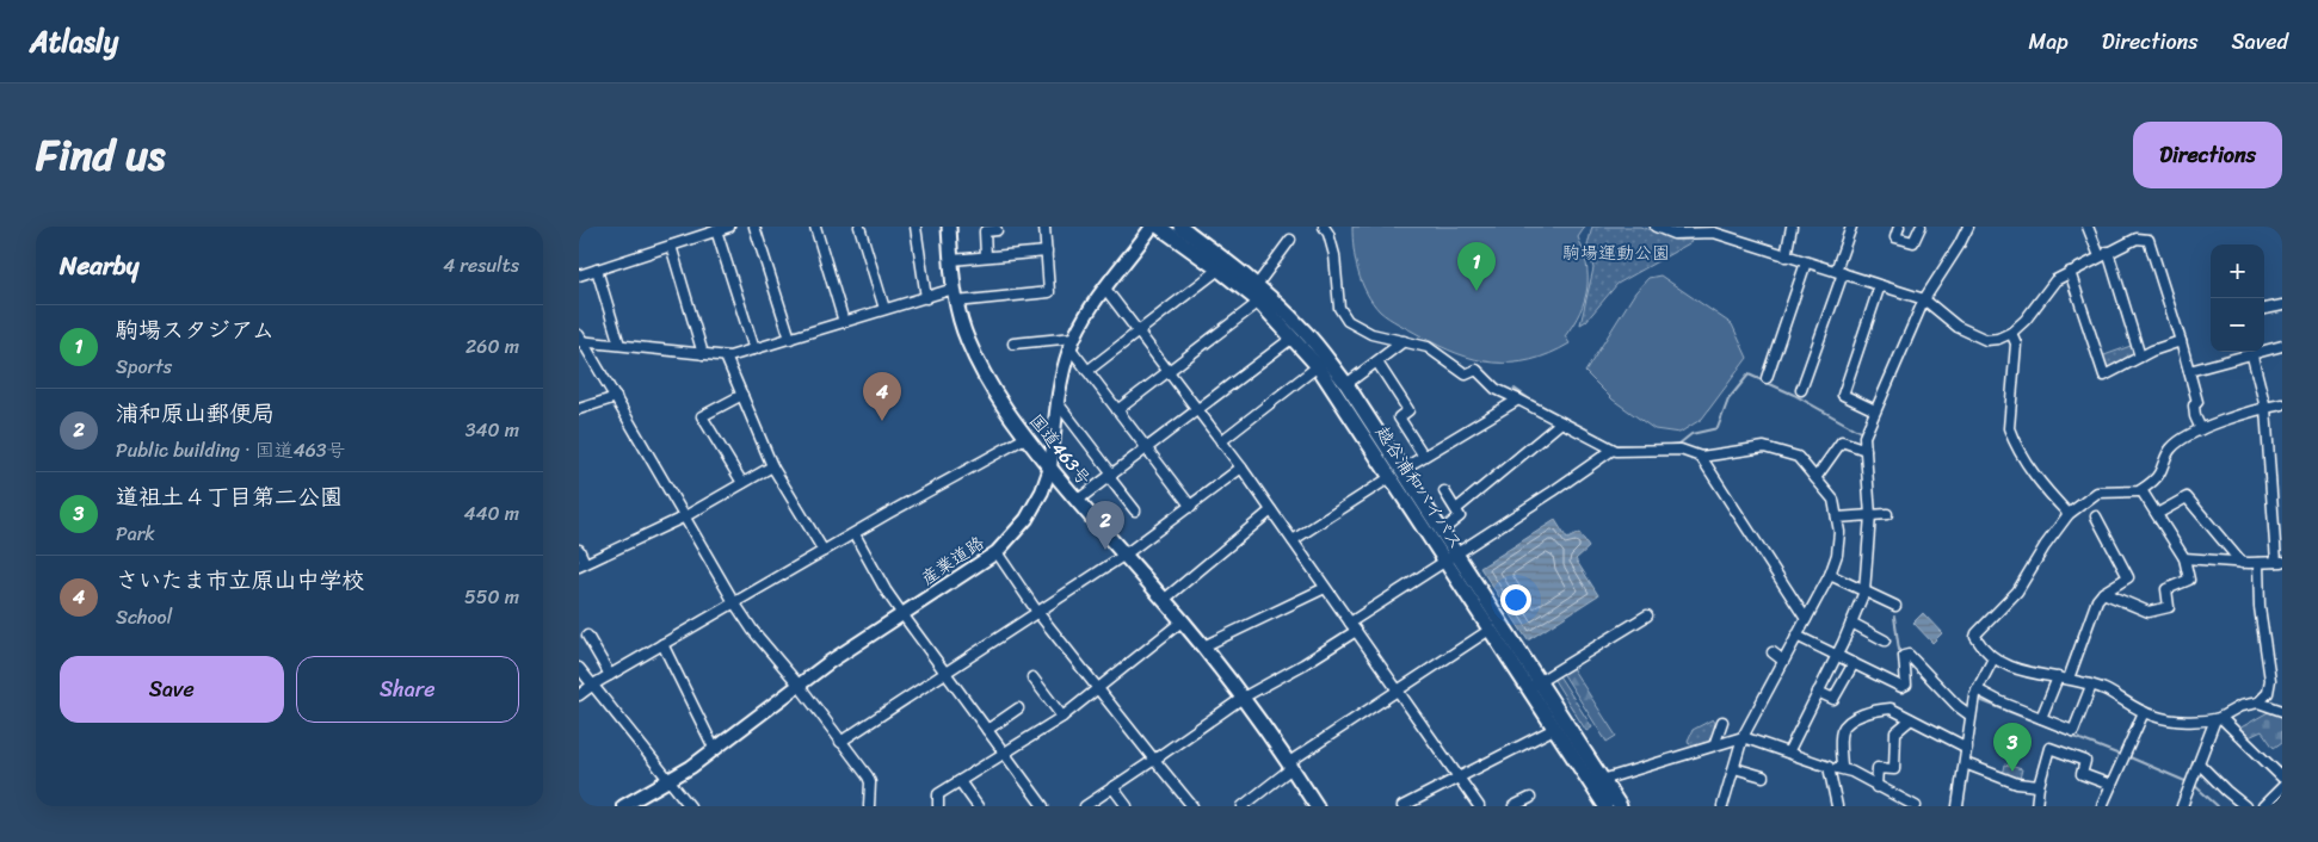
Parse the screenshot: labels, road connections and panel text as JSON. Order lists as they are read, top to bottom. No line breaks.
{"streets":{"highway":["国道463号","越谷浦和バイパス"],"main road":["産業道路"]},"crossings":[["国道463号","産業道路"]],"parks":["駒場運動公園"],"page":{"header":"Atlasly","nav":["Map","Directions","Saved"],"title":"Find us","buttons":["Directions",["Save","Share"]],"heading":["Nearby","4 results"],"pins":["1","4","2","3"],"map_buttons":["+","−"],"list":[{"mark":"1","name":"駒場スタジアム","note":"Sports","value":"260 m"},{"mark":"2","name":"浦和原山郵便局","note":"Public building · 国道463号","value":"340 m"},{"mark":"3","name":"道祖土４丁目第二公園","note":"Park","value":"440 m"},{"mark":"4","name":"さいたま市立原山中学校","note":"School","value":"550 m"}]}}
